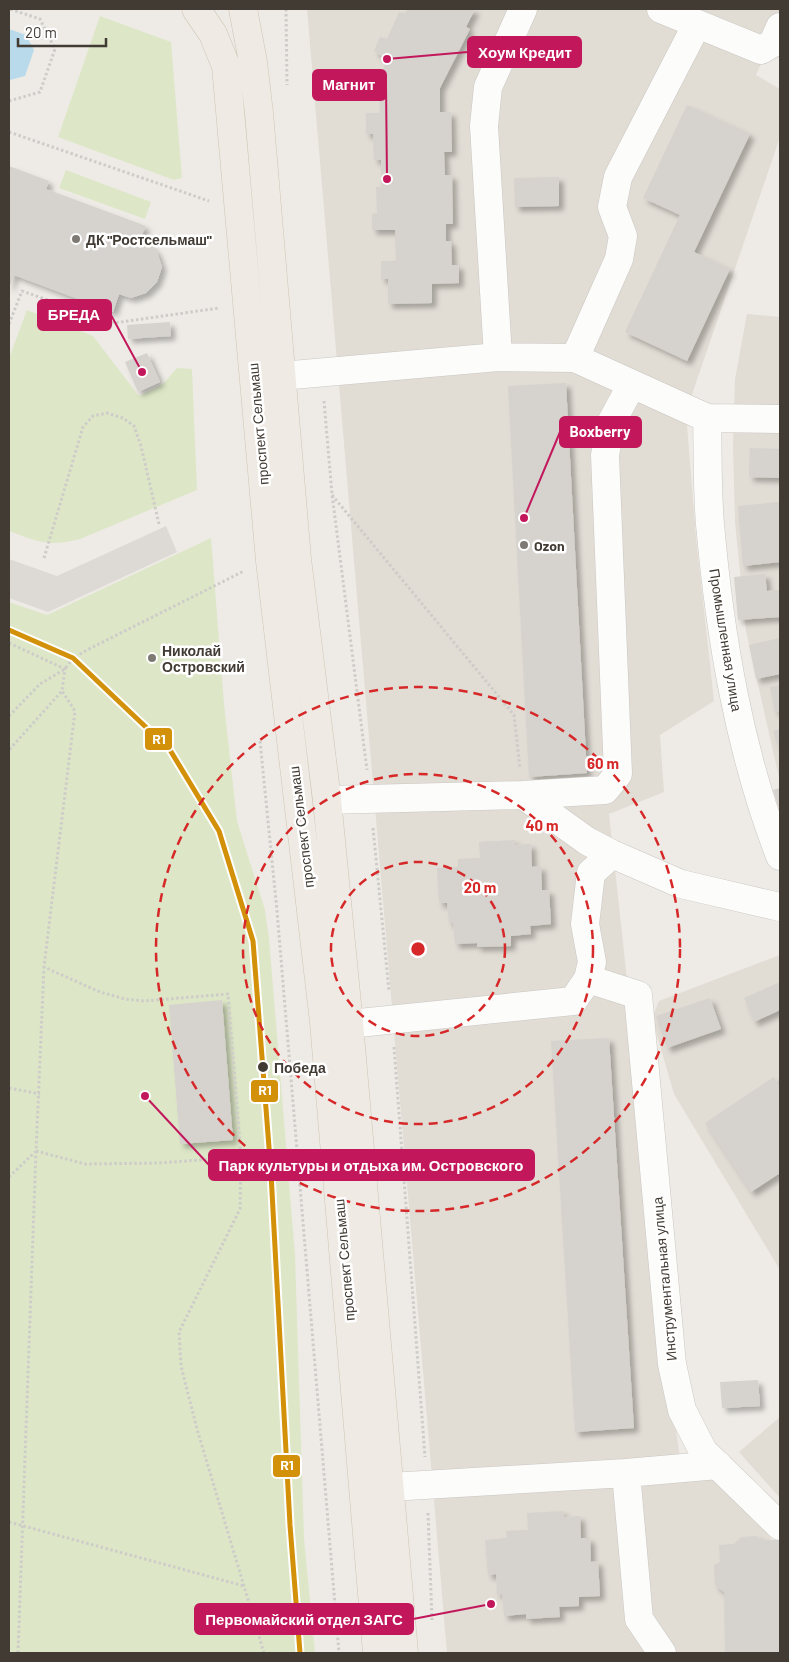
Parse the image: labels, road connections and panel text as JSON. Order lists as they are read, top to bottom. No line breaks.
{"streets":{"main road":["проспект Сельмаш"],"street":["Промышленная улица","Инструментальная улица"]},"places":["Хоум Кредит","Магнит","ДК \"Ростсельмаш\"","БРЕДА","Boxberry","Ozon","Николай Островский","Победа","Парк культуры и отдыха им. Островского","Первомайский отдел ЗАГС"],"lines":["transit line R1"],"scale_bar":"20 m","rings":["60 m","40 m","20 m"]}
